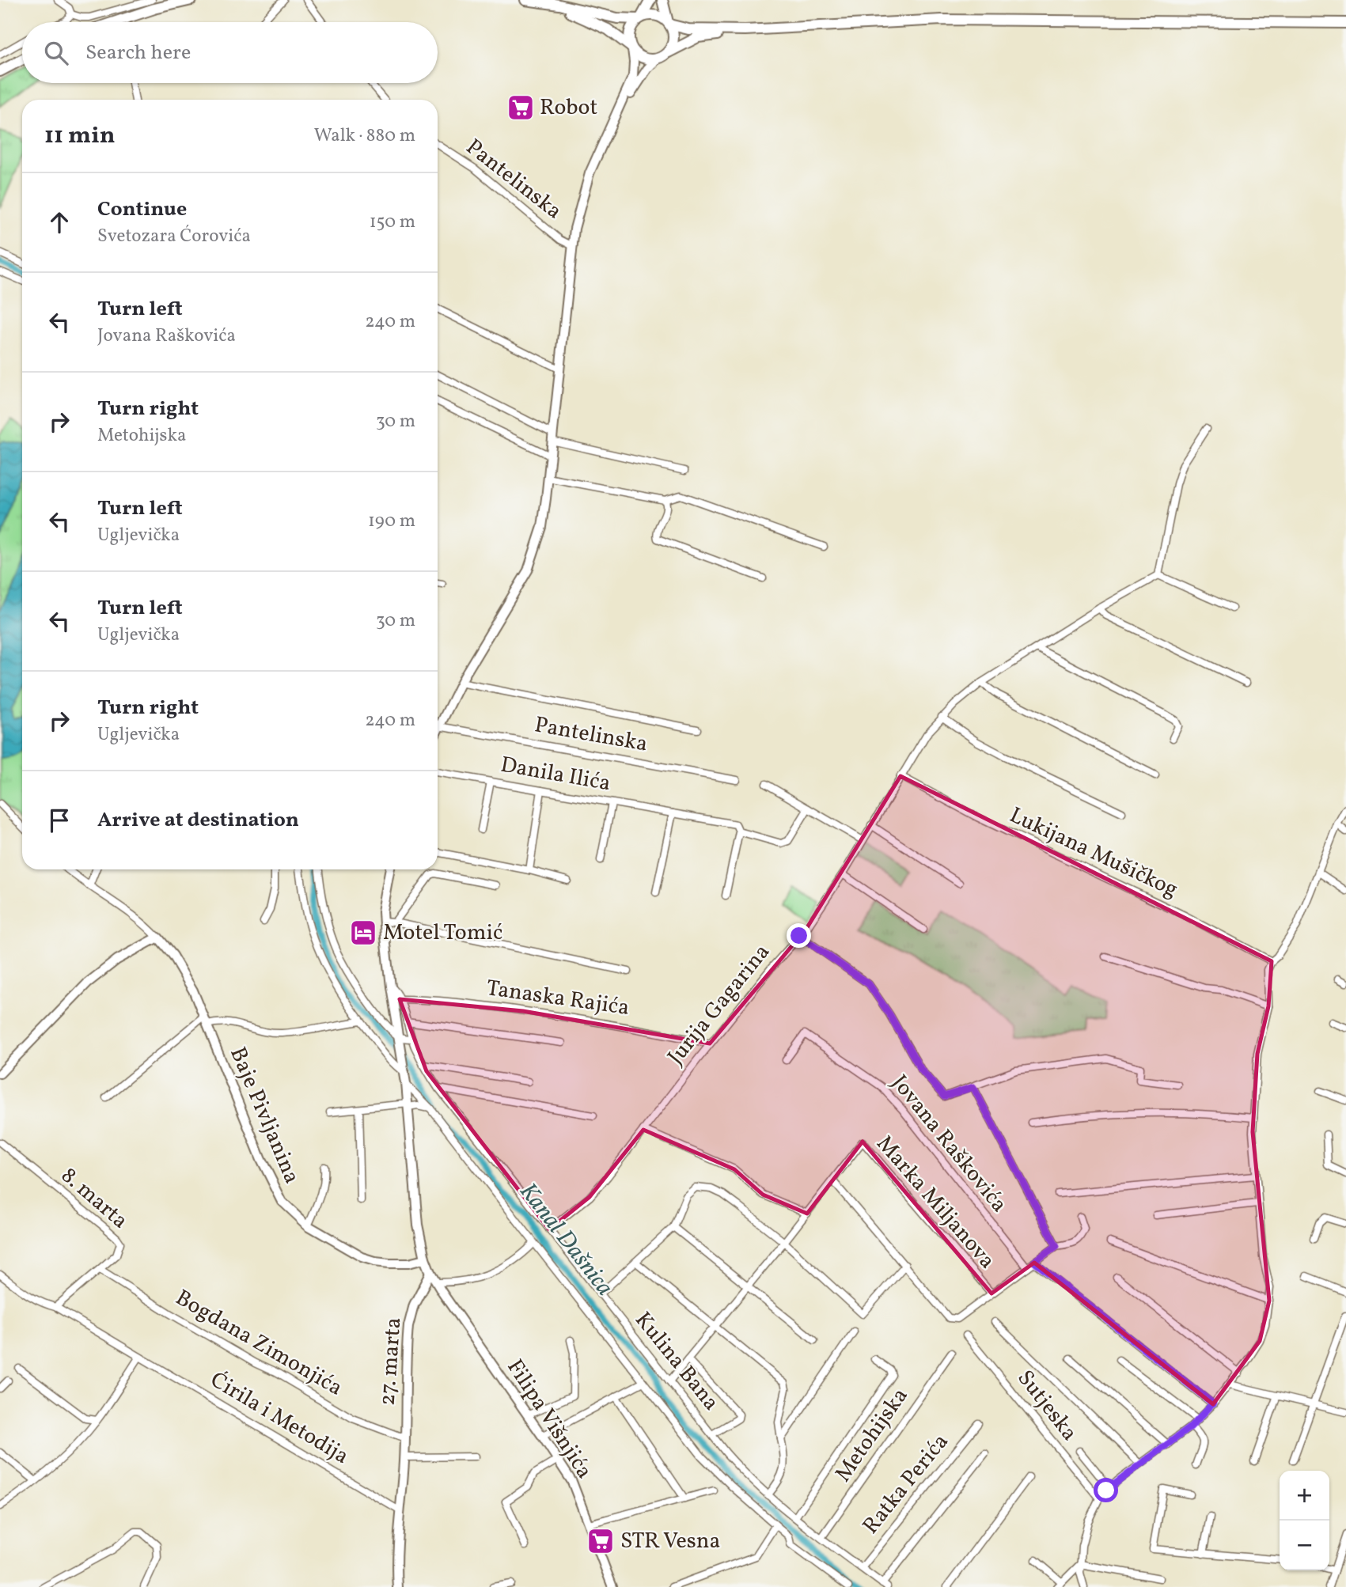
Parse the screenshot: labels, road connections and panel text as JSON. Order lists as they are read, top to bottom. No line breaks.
{"streets":{"main road":["Pantelinska","Baje Pivljanina","27. marta","Filipa Višnjića"],"street":["Danila Ilića","Lukijana Mušičkog","Tanaska Rajića","Jurija Gagarina","Jovana Raškovića","8. marta","Marka Miljanova","Bogdana Zimonjića","Kulina Bana","Sutjeska","Ćirila i Metodija","Metohijska","Ratka Perića"]},"crossings":[["Lukijana Mušičkog","Jurija Gagarina"],["Tanaska Rajića","Jurija Gagarina"],["Tanaska Rajića","Kulina Bana"],["Jurija Gagarina","Kulina Bana"],["Baje Pivljanina","Filipa Višnjića"],["8. marta","Bogdana Zimonjića"],["8. marta","Ćirila i Metodija"],["Marka Miljanova","Kulina Bana"],["Bogdana Zimonjića","27. marta"],["27. marta","Ćirila i Metodija"],["27. marta","Filipa Višnjića"],["Kulina Bana","Metohijska"],["Kulina Bana","Ratka Perića"]],"water":["Kanal Dašnica"],"places":{"supermarket":["Robot","STR Vesna"],"hotel":["Motel Tomić"]},"page":{"search":"Search here","heading":["11 min","Walk · 880 m"],"list":[["Continue","Svetozara Ćorovića","150 m"],["Turn left","Jovana Raškovića","240 m"],["Turn right","Metohijska","30 m"],["Turn left","Ugljevička","190 m"],["Turn left","Ugljevička","30 m"],["Turn right","Ugljevička","240 m"],"Arrive at destination"],"map_buttons":["+","−"]}}
